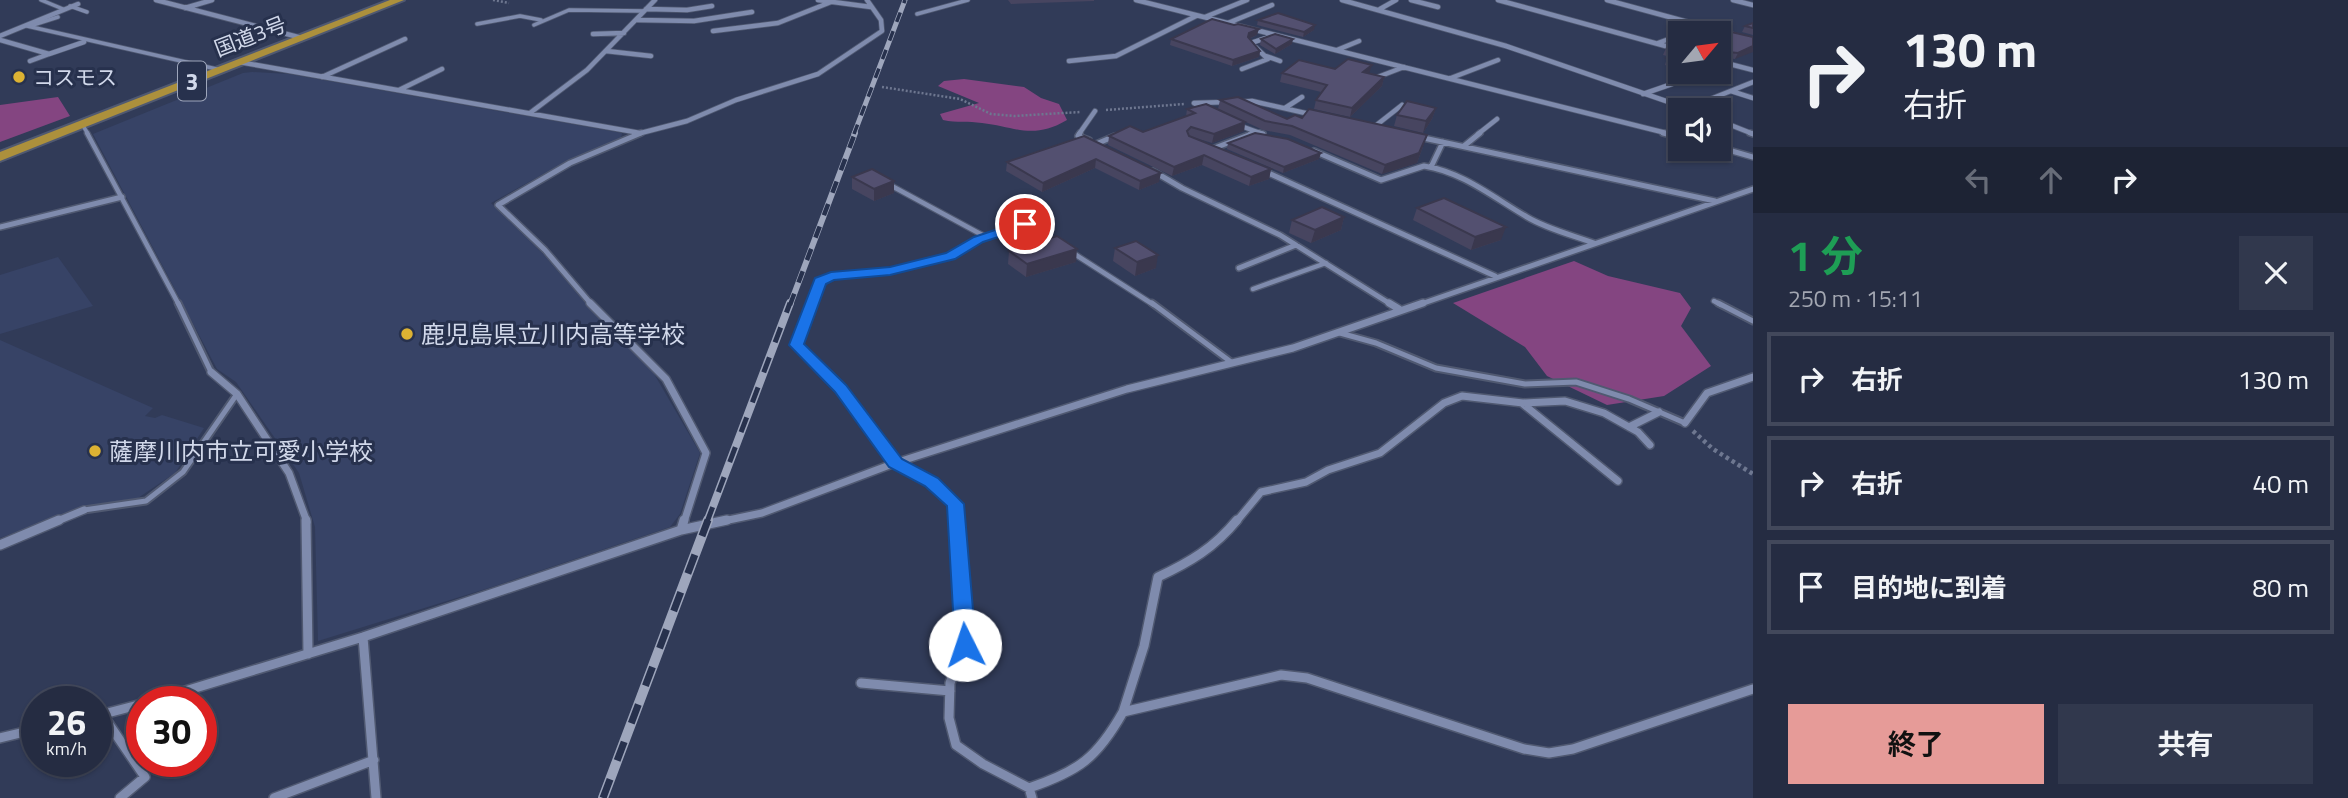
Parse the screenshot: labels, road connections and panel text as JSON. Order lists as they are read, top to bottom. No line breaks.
{"streets":{"highway":["国道3号","3"]},"places":["コスモス","鹿児島県立川内高等学校","薩摩川内市立可愛小学校"],"north":"top right","page":{"turn":["130 m","右折"],"heading":["1 分","250 m · 15:11"],"list":[{"name":"右折","value":"130 m"},{"name":"右折","value":"40 m"},{"name":"目的地に到着","value":"80 m"}],"speed":"26 km/h","limit":"30","buttons":["終了","共有"]}}
